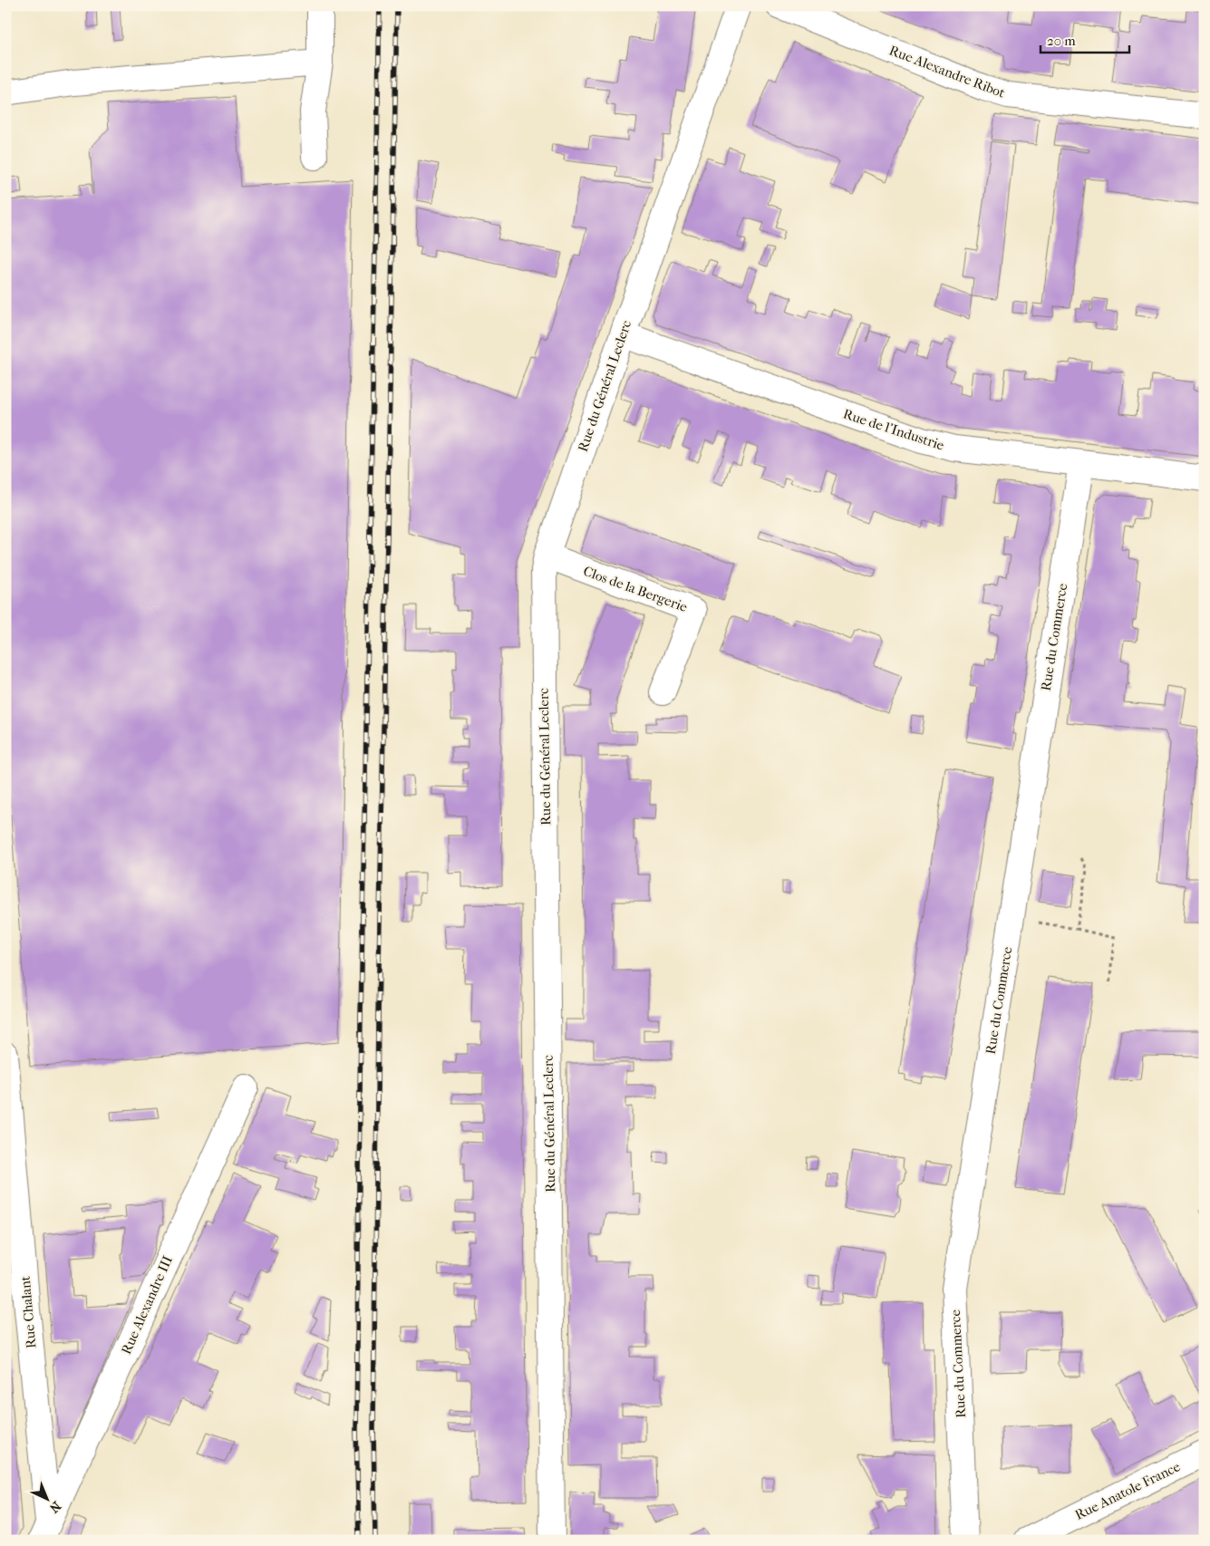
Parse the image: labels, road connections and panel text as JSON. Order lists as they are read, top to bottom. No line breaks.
{"streets":{"street":["Rue Alexandre Ribot","Rue du Général Leclerc","Rue de l'Industrie","Clos de la Bergerie","Rue du Commerce","Rue Alexandre III","Rue Chalant","Rue Anatole France"]},"crossings":[["Rue du Général Leclerc","Rue de l'Industrie"],["Rue du Général Leclerc","Clos de la Bergerie"],["Rue de l'Industrie","Rue du Commerce"],["Rue Alexandre III","Rue Chalant"]],"scale_bar":"20 m","north":"bottom right"}
